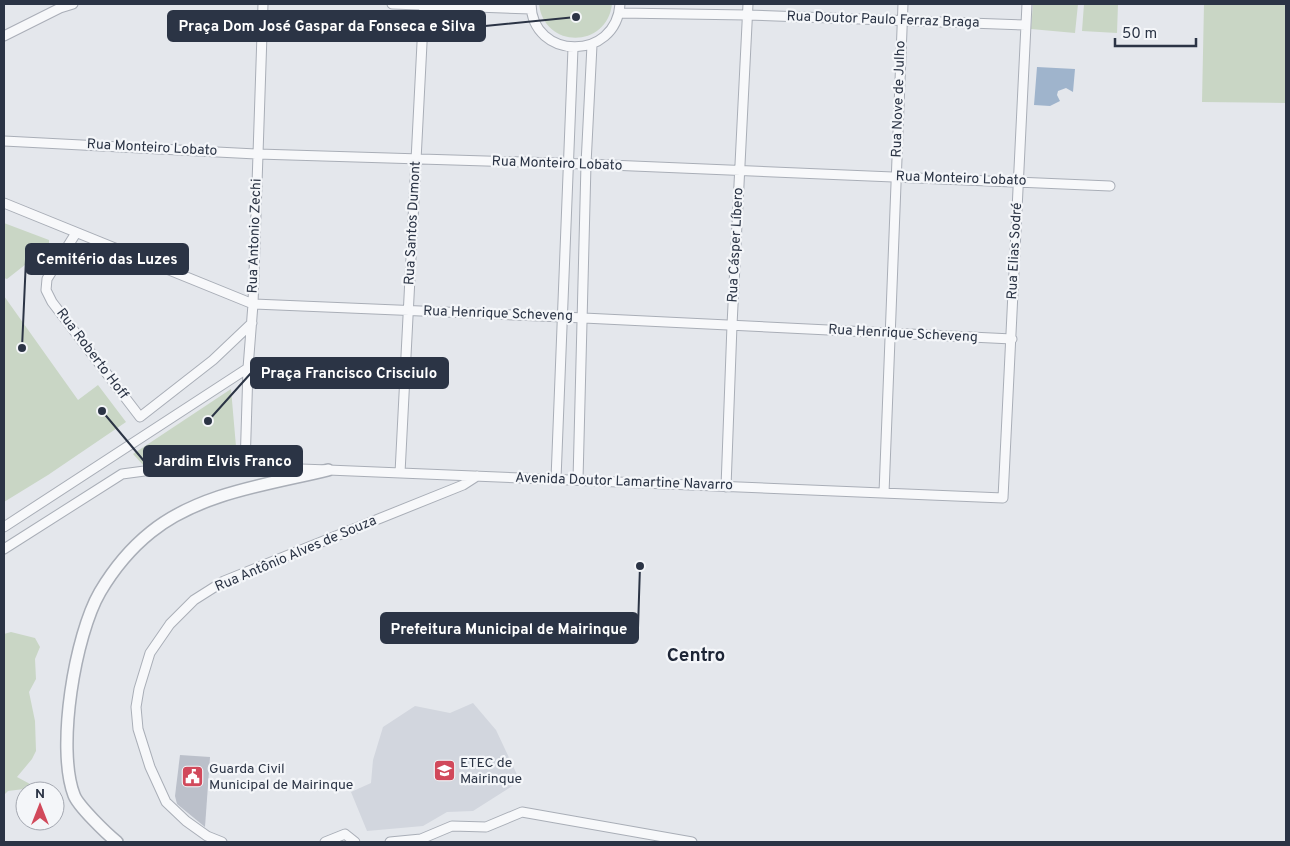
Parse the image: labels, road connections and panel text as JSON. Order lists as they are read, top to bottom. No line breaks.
{"streets":{"street":["Rua Doutor Paulo Ferraz Braga","Rua Nove de Julho","Rua Monteiro Lobato","Rua Santos Dumont","Rua Antonio Zechi","Rua Cásper Líbero","Rua Elias Sodré","Rua Henrique Scheveng","Rua Roberto Hoff","Avenida Doutor Lamartine Navarro","Rua Antônio Alves de Souza"]},"crossings":[["Rua Doutor Paulo Ferraz Braga","Rua Nove de Julho"],["Rua Doutor Paulo Ferraz Braga","Rua Cásper Líbero"],["Rua Doutor Paulo Ferraz Braga","Rua Elias Sodré"],["Rua Nove de Julho","Rua Monteiro Lobato"],["Rua Nove de Julho","Rua Henrique Scheveng"],["Rua Nove de Julho","Avenida Doutor Lamartine Navarro"],["Rua Monteiro Lobato","Rua Santos Dumont"],["Rua Monteiro Lobato","Rua Antonio Zechi"],["Rua Monteiro Lobato","Rua Cásper Líbero"],["Rua Monteiro Lobato","Rua Elias Sodré"],["Rua Santos Dumont","Rua Henrique Scheveng"],["Rua Santos Dumont","Avenida Doutor Lamartine Navarro"],["Rua Antonio Zechi","Rua Henrique Scheveng"],["Rua Antonio Zechi","Rua Roberto Hoff"],["Rua Antonio Zechi","Avenida Doutor Lamartine Navarro"],["Rua Cásper Líbero","Rua Henrique Scheveng"],["Rua Cásper Líbero","Avenida Doutor Lamartine Navarro"],["Rua Elias Sodré","Rua Henrique Scheveng"],["Rua Elias Sodré","Avenida Doutor Lamartine Navarro"],["Rua Henrique Scheveng","Rua Roberto Hoff"],["Avenida Doutor Lamartine Navarro","Rua Antônio Alves de Souza"]],"districts":["Centro"],"places":{"other":["Praça Dom José Gaspar da Fonseca e Silva","Cemitério das Luzes","Jardim Elvis Franco","Praça Francisco Crisciulo","Prefeitura Municipal de Mairinque"],"school or university":["ETEC de Mairinque"],"public building":["Guarda Civil Municipal de Mairinque"]},"scale_bar":"50 m","north":"top"}
